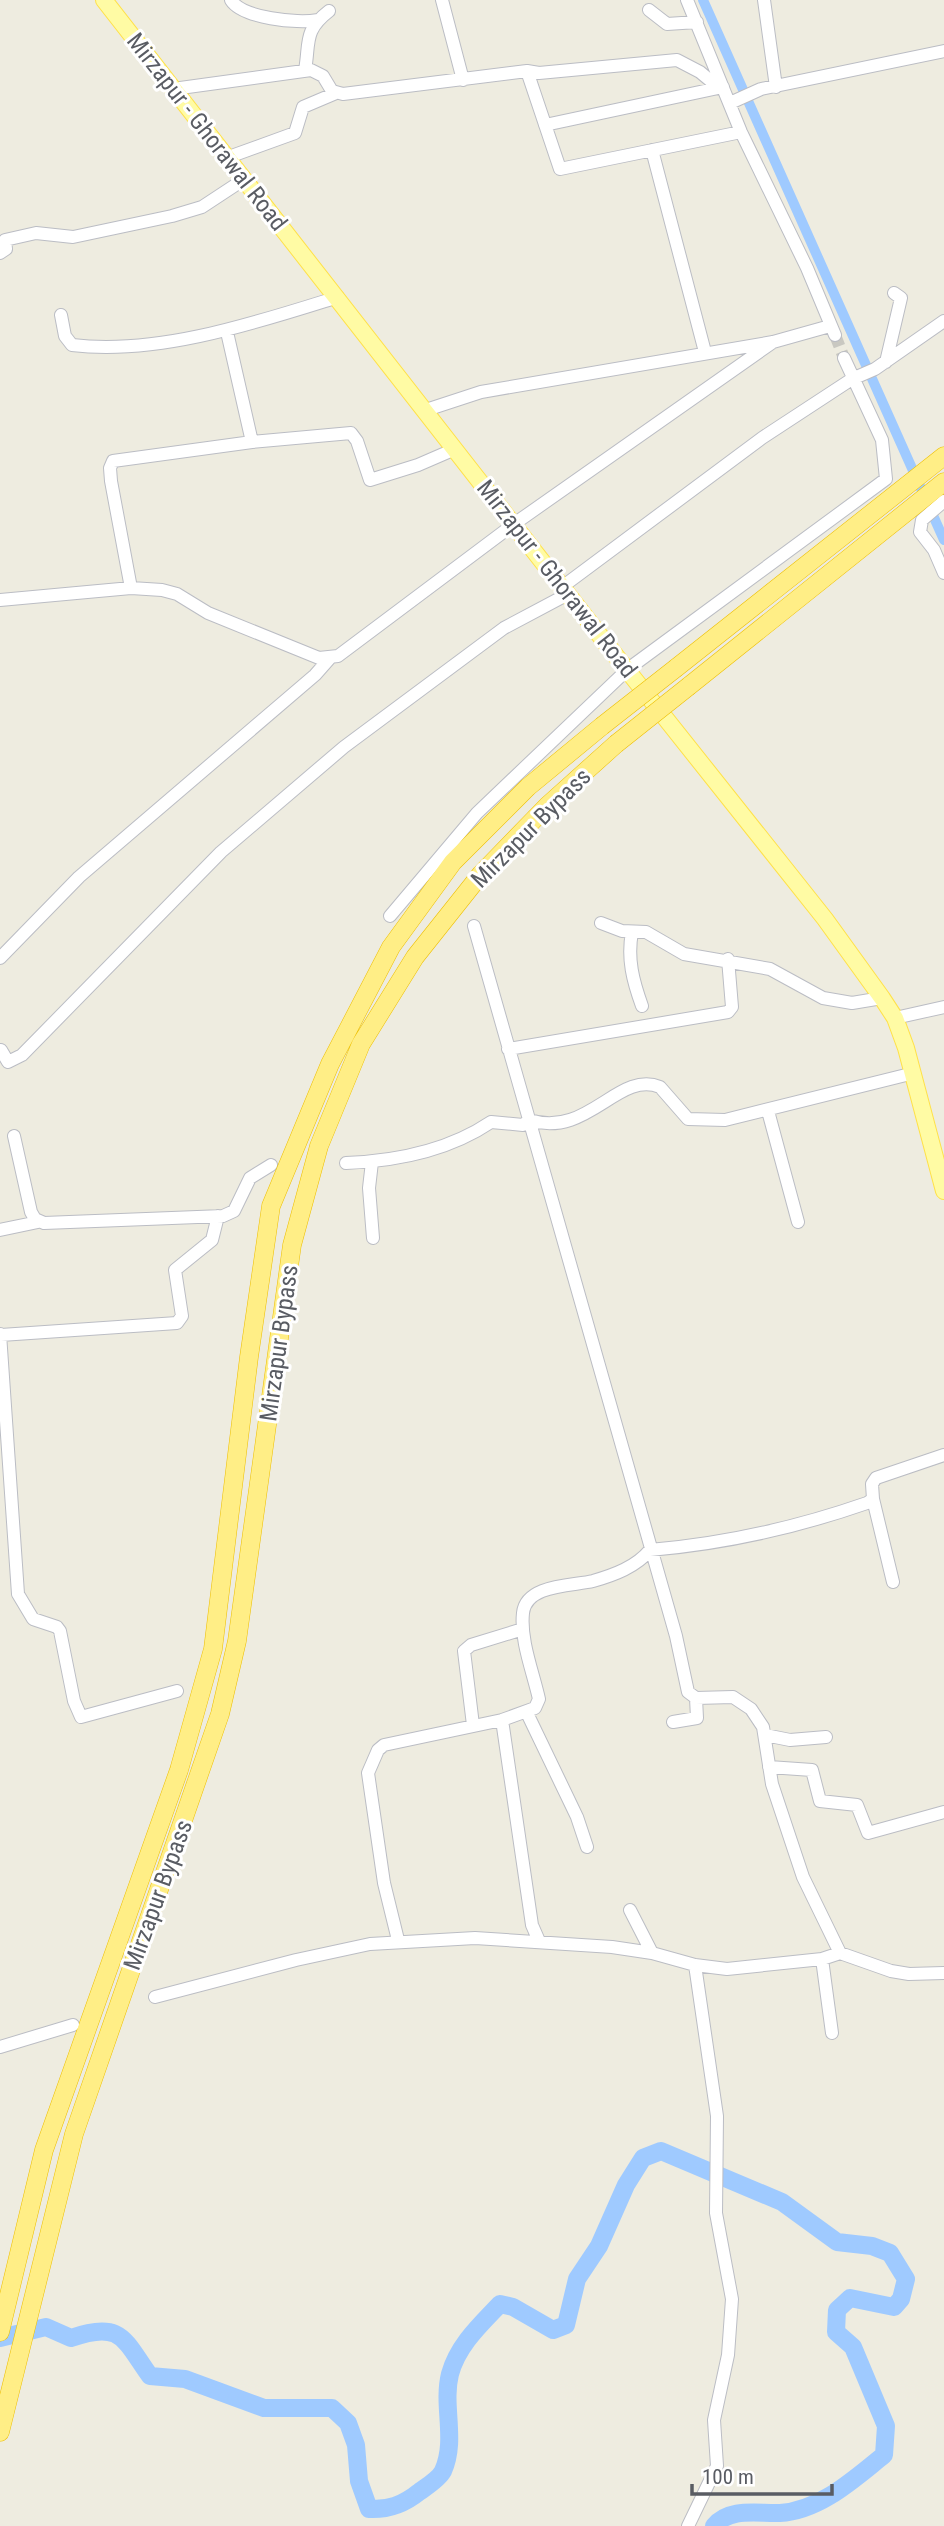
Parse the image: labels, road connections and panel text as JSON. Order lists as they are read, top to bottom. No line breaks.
{"streets":{"highway":["Mirzapur Bypass"],"main road":["Mirzapur - Ghorawal Road"]},"scale_bar":"100 m"}
